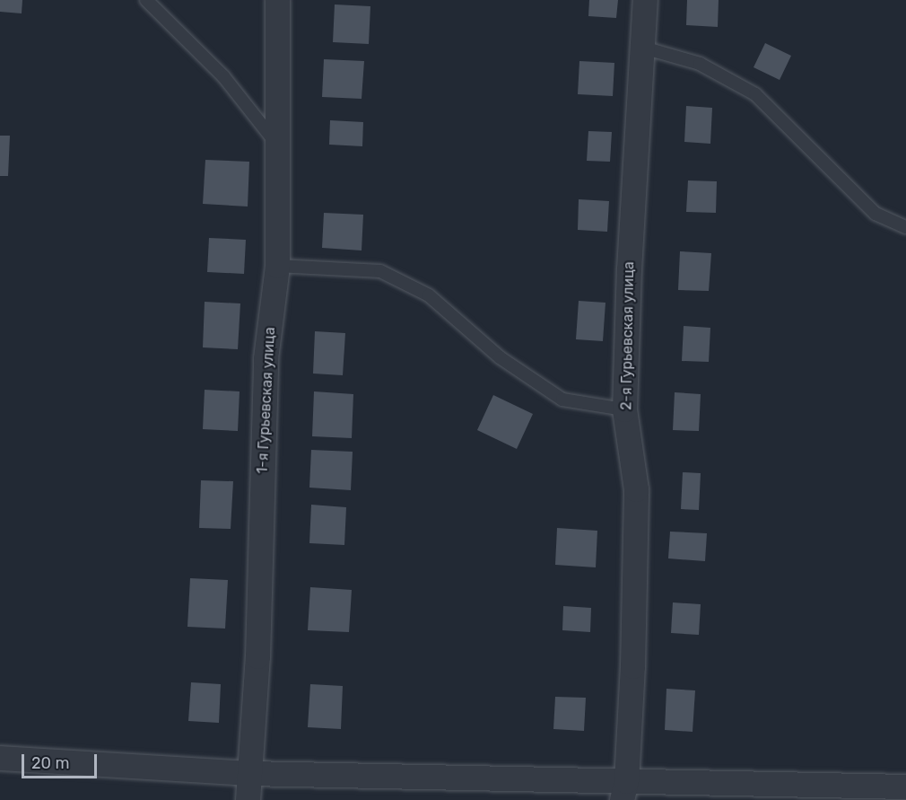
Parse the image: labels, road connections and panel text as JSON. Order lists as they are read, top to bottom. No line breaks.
{"streets":{"street":["2-я Гурьевская улица","1-я Гурьевская улица"]},"scale_bar":"20 m"}
